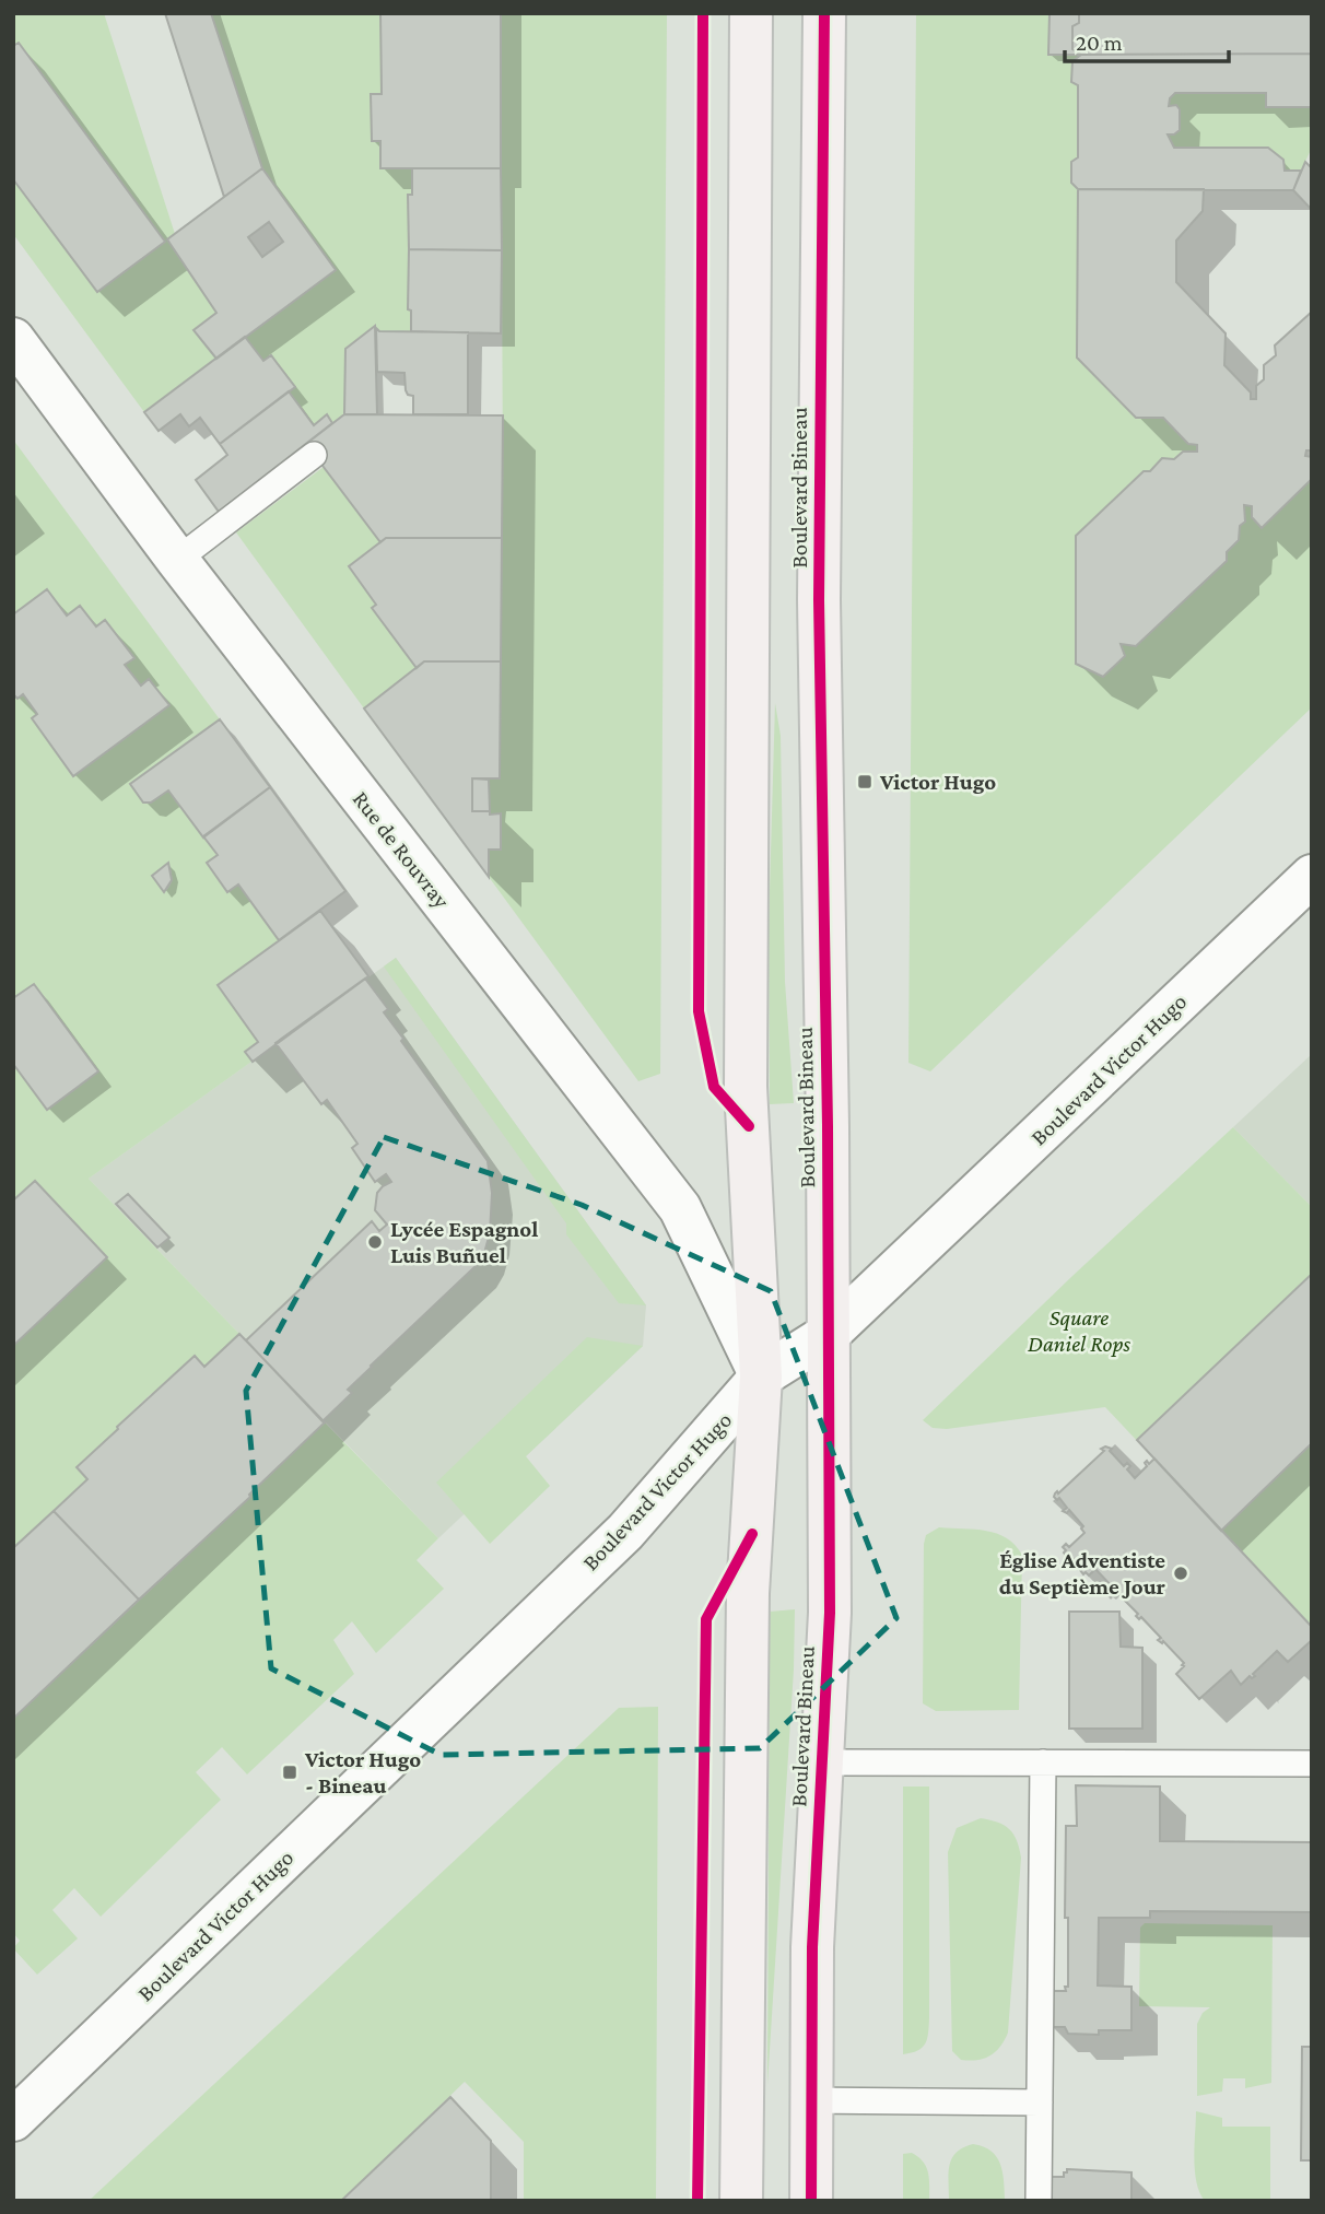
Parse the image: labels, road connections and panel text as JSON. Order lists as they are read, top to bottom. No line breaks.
{"streets":{"main road":["Boulevard Bineau"],"street":["Rue de Rouvray","Boulevard Victor Hugo"]},"crossings":[["Boulevard Bineau","Boulevard Victor Hugo"],["Rue de Rouvray","Boulevard Victor Hugo"]],"parks":["Square Daniel Rops"],"places":{"transit":["Victor Hugo","Victor Hugo - Bineau"],"other":["Lycée Espagnol Luis Buñuel","Église Adventiste du Septième Jour"]},"scale_bar":"20 m"}
